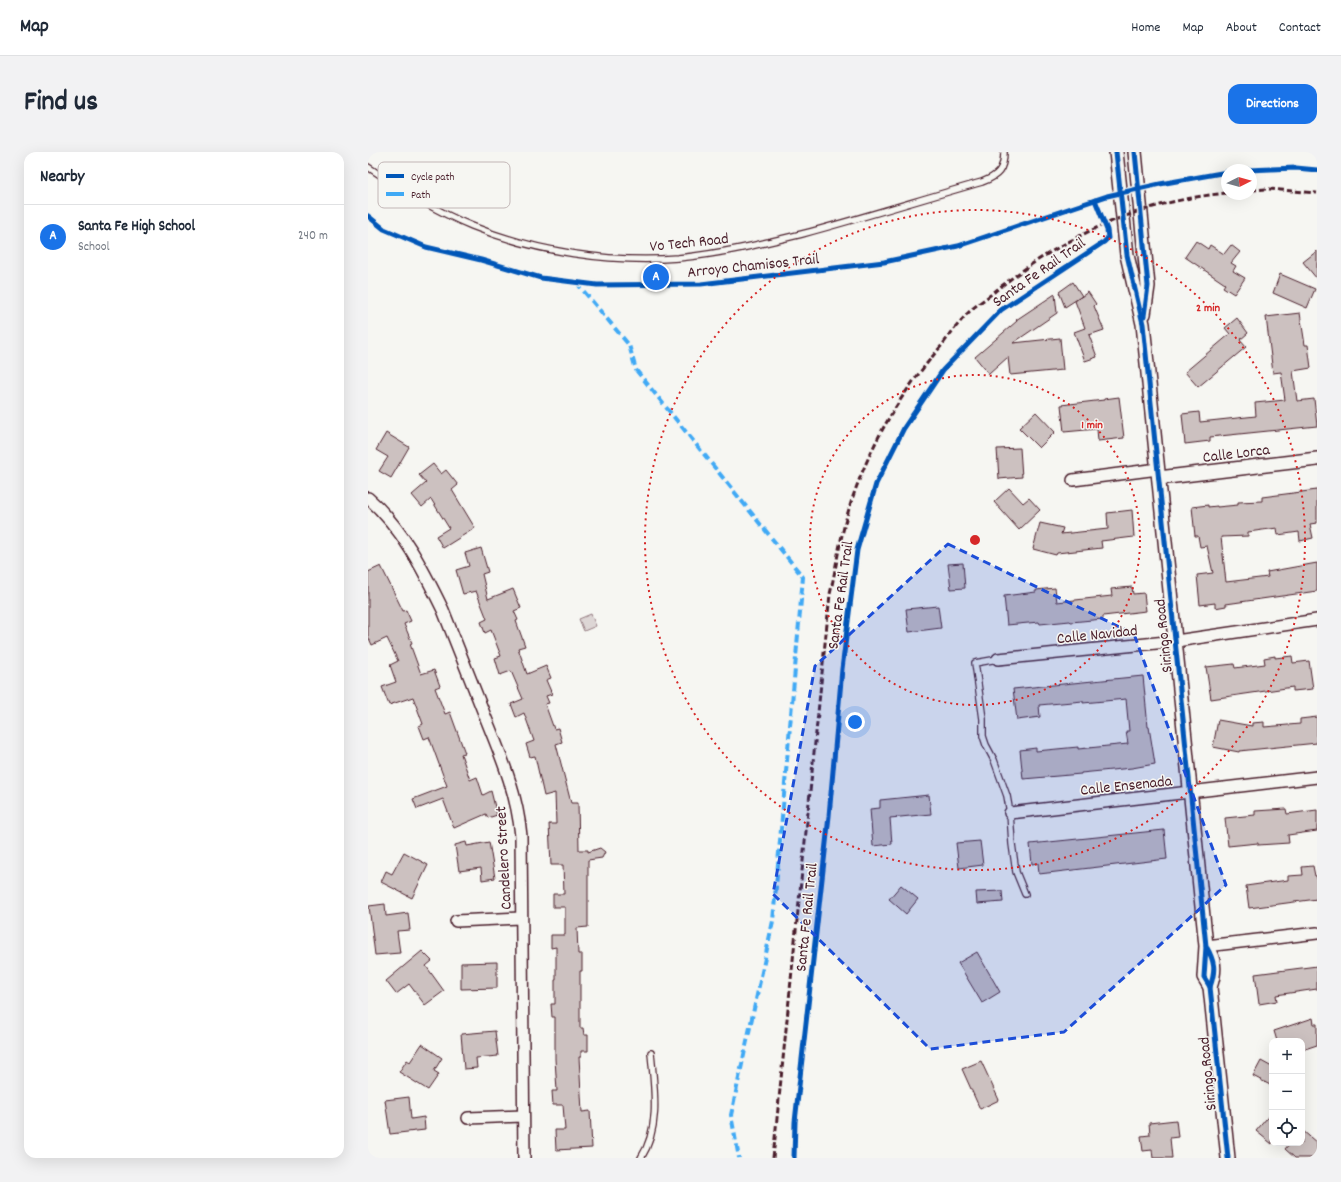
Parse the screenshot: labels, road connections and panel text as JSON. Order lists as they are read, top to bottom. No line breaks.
{"streets":{"street":["Calle Lorca","Calle Navidad","Siringo Road","Calle Ensenada","Candelero Street"],"lane":["Vo Tech Road"],"cycle path":["Arroyo Chamisos Trail","Santa Fe Rail Trail"]},"crossings":[["Calle Lorca","Siringo Road"],["Calle Navidad","Siringo Road"],["Siringo Road","Calle Ensenada"]],"legend":["Cycle path","Path"],"north":"right","page":{"header":"Map","nav":["Home","Map","About","Contact"],"title":"Find us","buttons":"Directions","heading":"Nearby","list":[{"mark":"A","name":"Santa Fe High School","note":"School","value":"240 m"}],"pins":"A","map_buttons":["+","−"]},"rings":["2 min","1 min"]}
